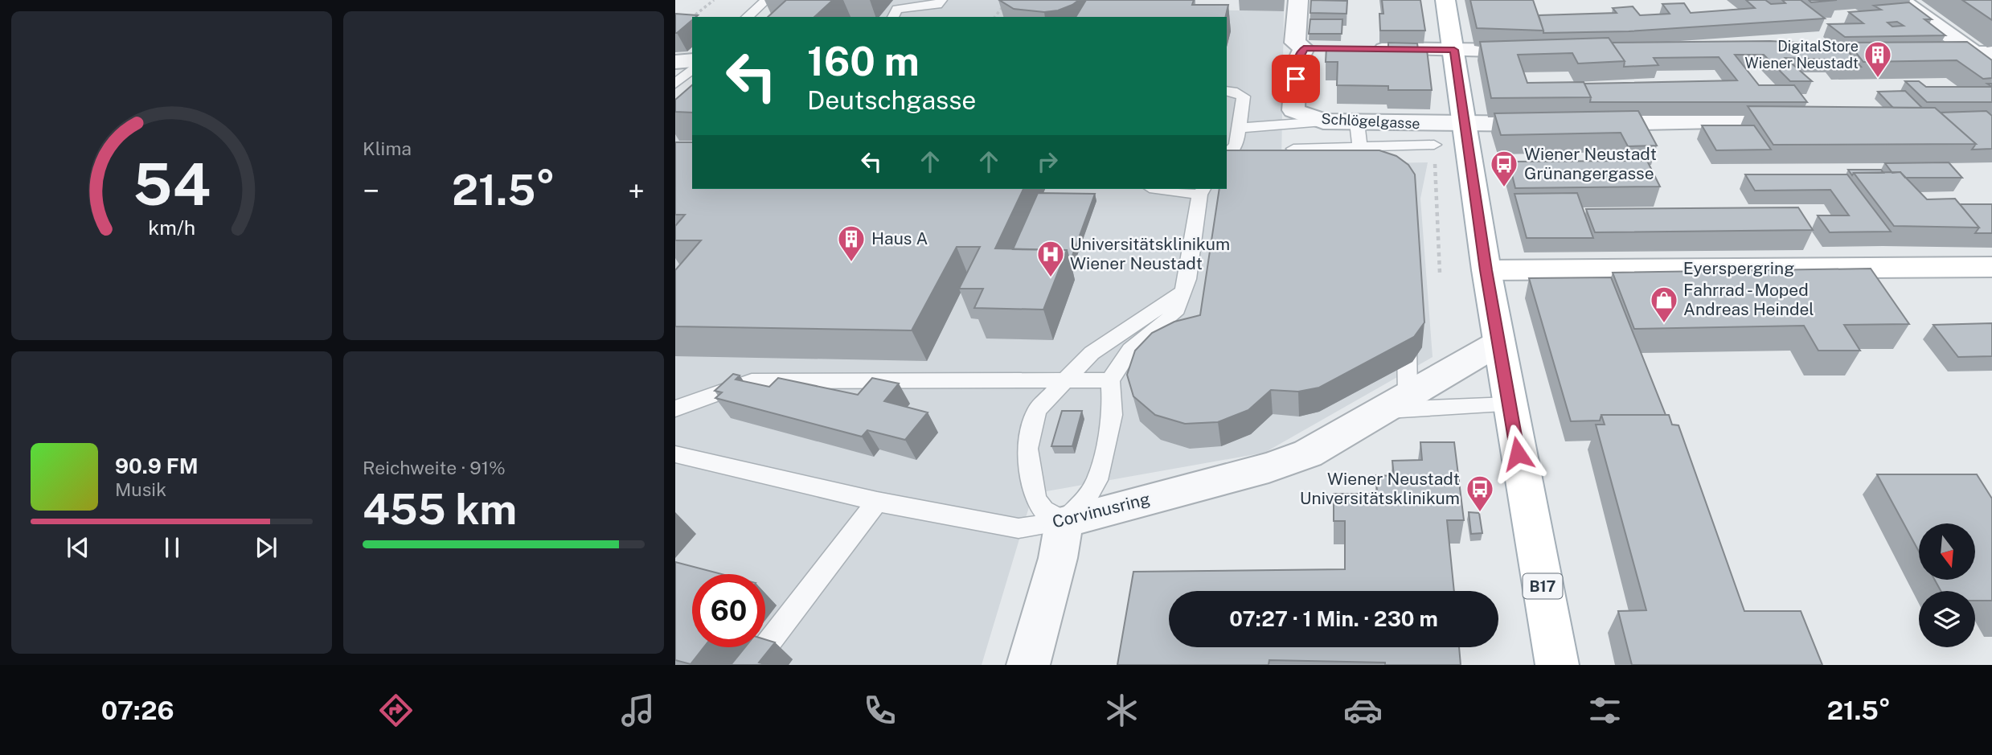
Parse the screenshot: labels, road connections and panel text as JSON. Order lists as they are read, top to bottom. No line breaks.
{"streets":{"main road":["Eyerspergring","B17"],"street":["Schlögelgasse","Corvinusring"]},"crossings":[["Schlögelgasse","B17"],["Eyerspergring","B17"],["Corvinusring","B17"]],"places":{"building":["DigitalStore Wiener Neustadt","Haus A"],"bus stop":["Wiener Neustadt Grünangergasse","Wiener Neustadt Universitätsklinikum"],"hospital":["Universitätsklinikum Wiener Neustadt"],"shop":["Fahrrad - Moped Andreas Heindel"]},"north":"bottom","page":{"tile":["Klima",["Reichweite · 91%","455 km"]],"turn":["160 m","Deutschgasse"],"heat":["−","21.5°","+"],"song":["90.9 FM","Musik"],"limit":"60","trip":"07:27 · 1 Min. · 230 m","tabs":["07:26","21.5°"],"gauge":["54","km/h"]}}
